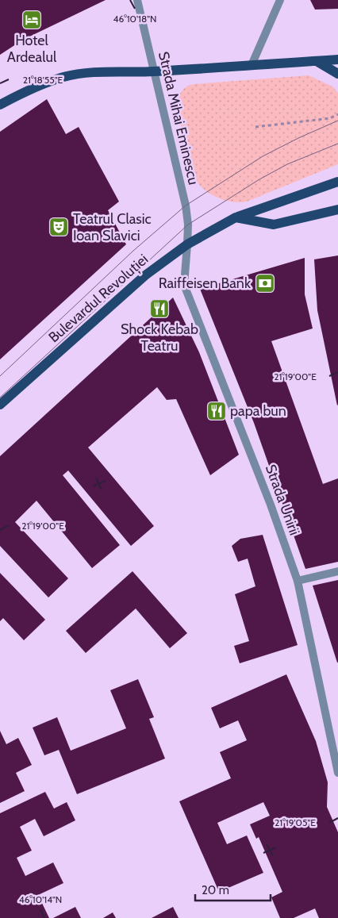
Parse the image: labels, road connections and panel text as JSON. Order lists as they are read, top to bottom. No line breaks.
{"streets":{"main road":["Bulevardul Revoluției"],"street":["Strada Mihai Eminescu","Strada Unirii"]},"crossings":[["Strada Mihai Eminescu","Bulevardul Revoluției"],["Strada Mihai Eminescu","Strada Unirii"],["Bulevardul Revoluției","Strada Unirii"]],"places":{"hotel":["Hotel Ardealul"],"theatre":["Teatrul Clasic Ioan Slavici"],"bank":["Raiffeisen Bank"],"restaurant":["Shock Kebab Teatru","papa bun"]},"scale_bar":"20 m","coordinates":["46°10'18\"N","21°18'55\"E","21°19'00\"E","21°19'05\"E","46°10'14\"N"]}
